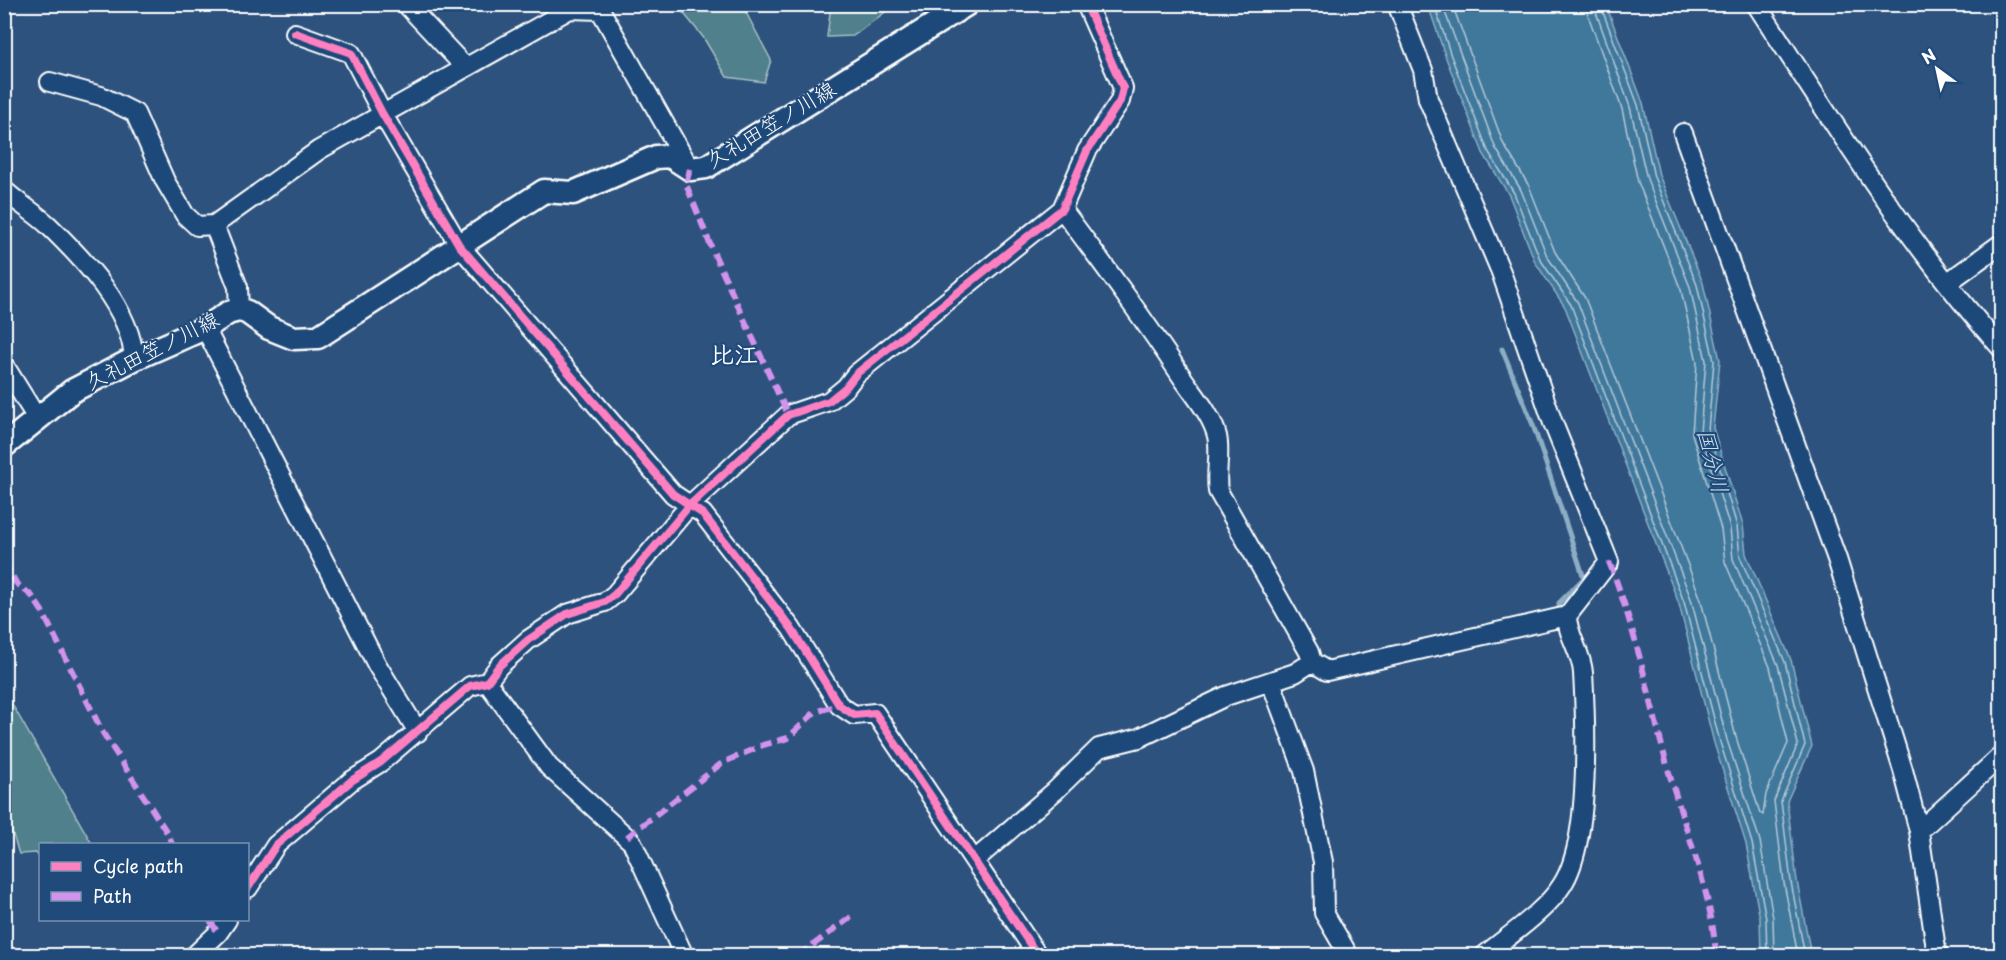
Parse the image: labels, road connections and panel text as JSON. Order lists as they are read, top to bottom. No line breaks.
{"streets":{"main road":["久礼田笠ノ川線"]},"districts":["比江"],"water":["国分川"],"legend":["Cycle path","Path"],"north":"top left"}
